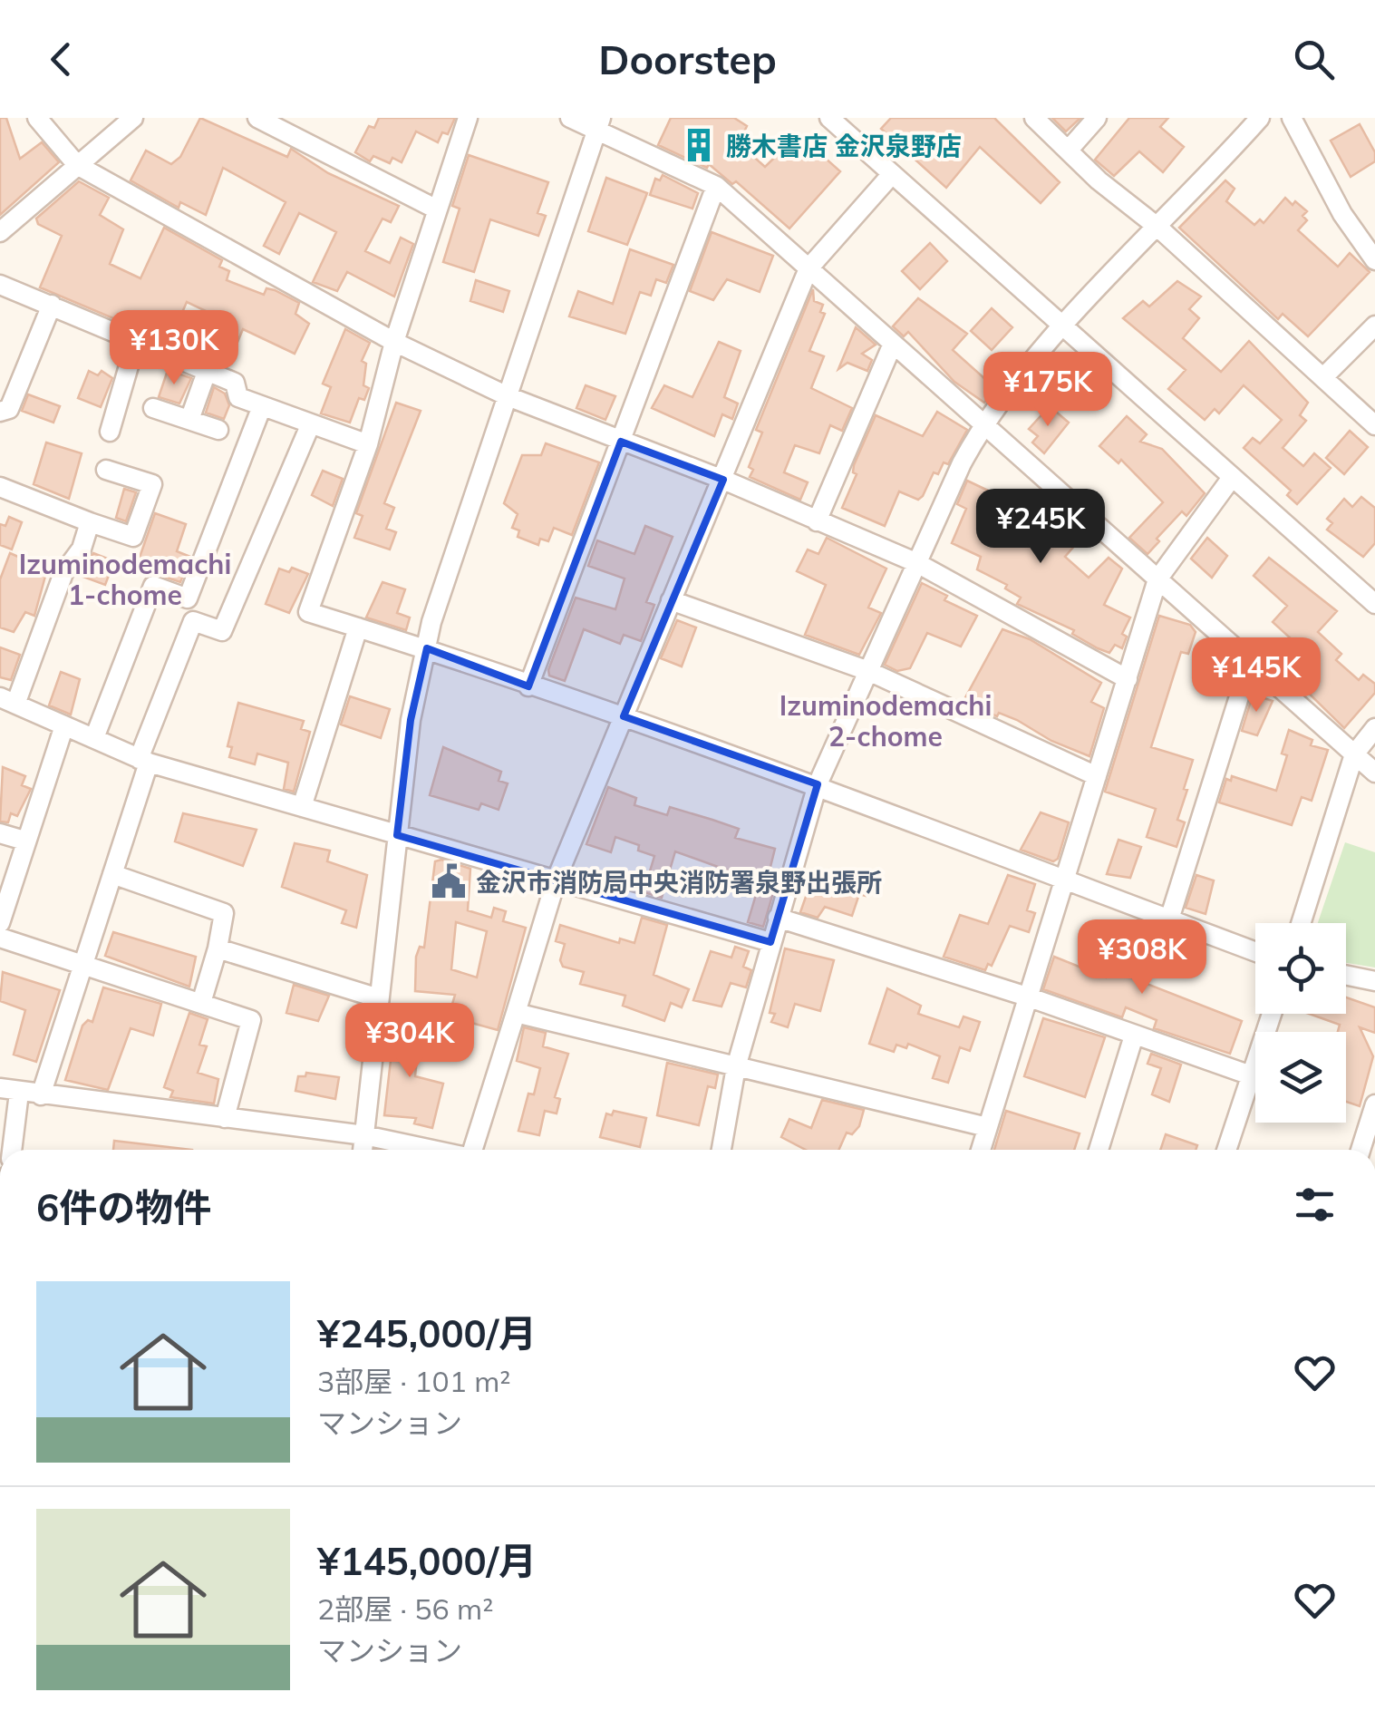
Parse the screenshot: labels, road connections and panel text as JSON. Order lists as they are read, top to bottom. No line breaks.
{"districts":["Izuminodemachi 1-chome","Izuminodemachi 2-chome"],"places":{"building":["勝木書店 金沢泉野店"],"public building":["金沢市消防局中央消防署泉野出張所"]},"page":{"header":"Doorstep","price":["¥130K","¥175K","¥245K","¥145K","¥308K","¥304K"],"heading":"6件の物件","list":[{"name":"¥245,000/月","note":"3部屋 · 101 m² · マンション"},{"name":"¥145,000/月","note":"2部屋 · 56 m² · マンション"}]}}
